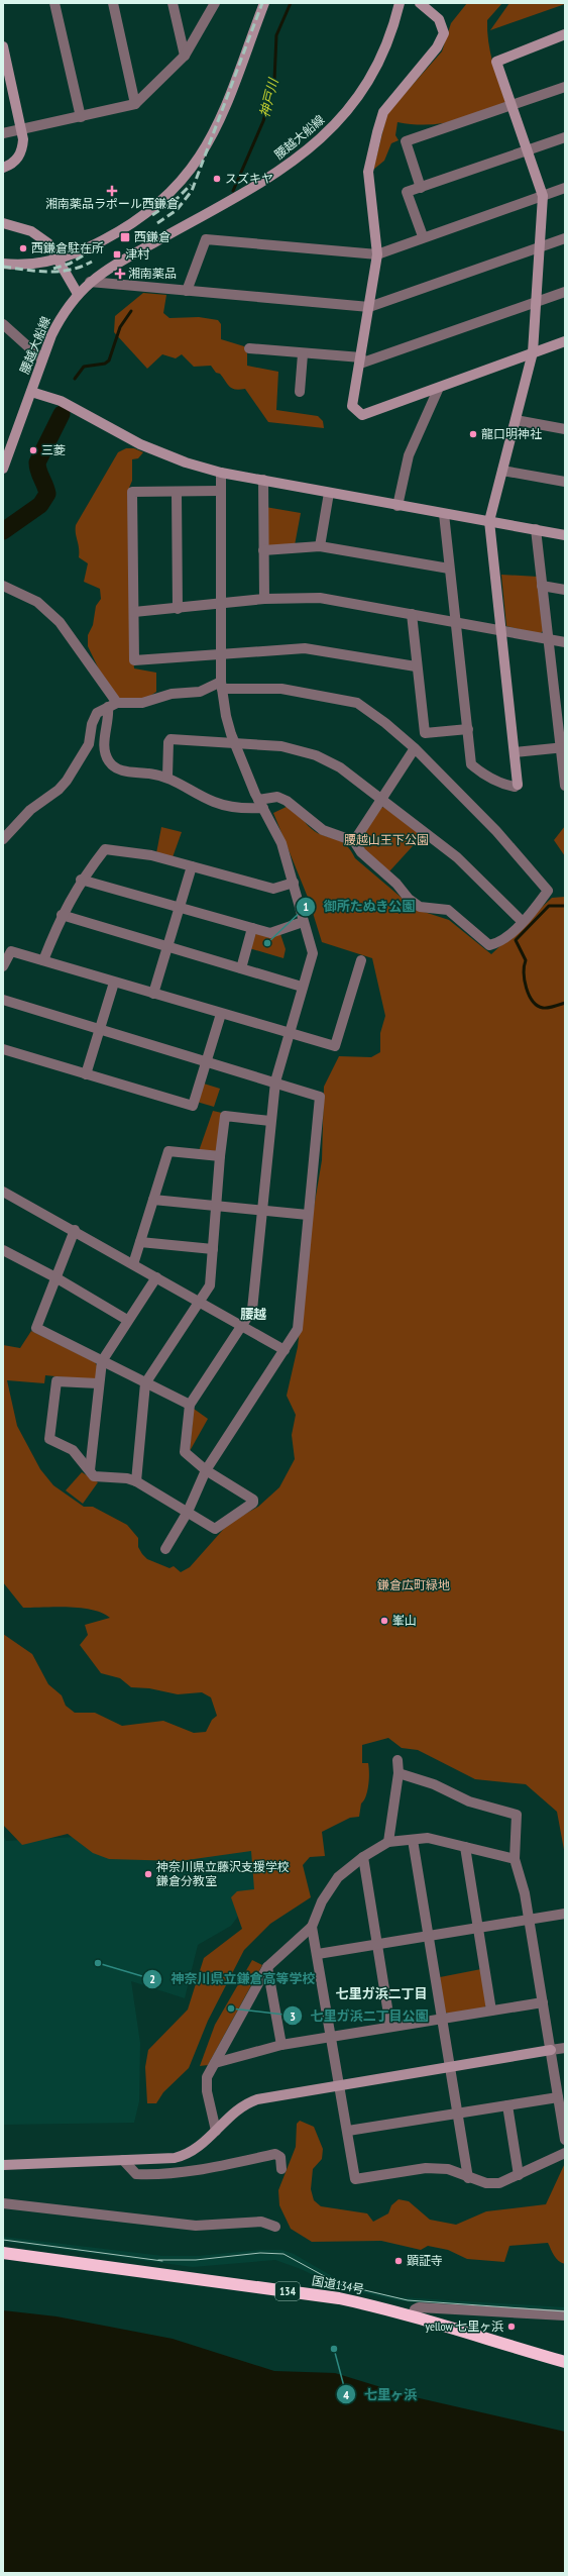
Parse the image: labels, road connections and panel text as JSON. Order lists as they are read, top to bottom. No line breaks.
{"streets":{"highway":["国道134号","134"],"street":["腰越大船線"]},"districts":["腰越","七里ガ浜二丁目"],"water":["神戸川"],"parks":["腰越山王下公園","鎌倉広町緑地"],"places":{"other":["スズキヤ","西鎌倉駐在所","龍口明神社","三菱","御所たぬき公園","峯山","神奈川県立藤沢支援学校 鎌倉分教室","神奈川県立鎌倉高等学校","七里ガ浜二丁目公園","顕証寺","yellow 七里ヶ浜","七里ヶ浜"],"health":["湘南薬品ラポール西鎌倉","湘南薬品"],"transit":["西鎌倉","津村"]}}
